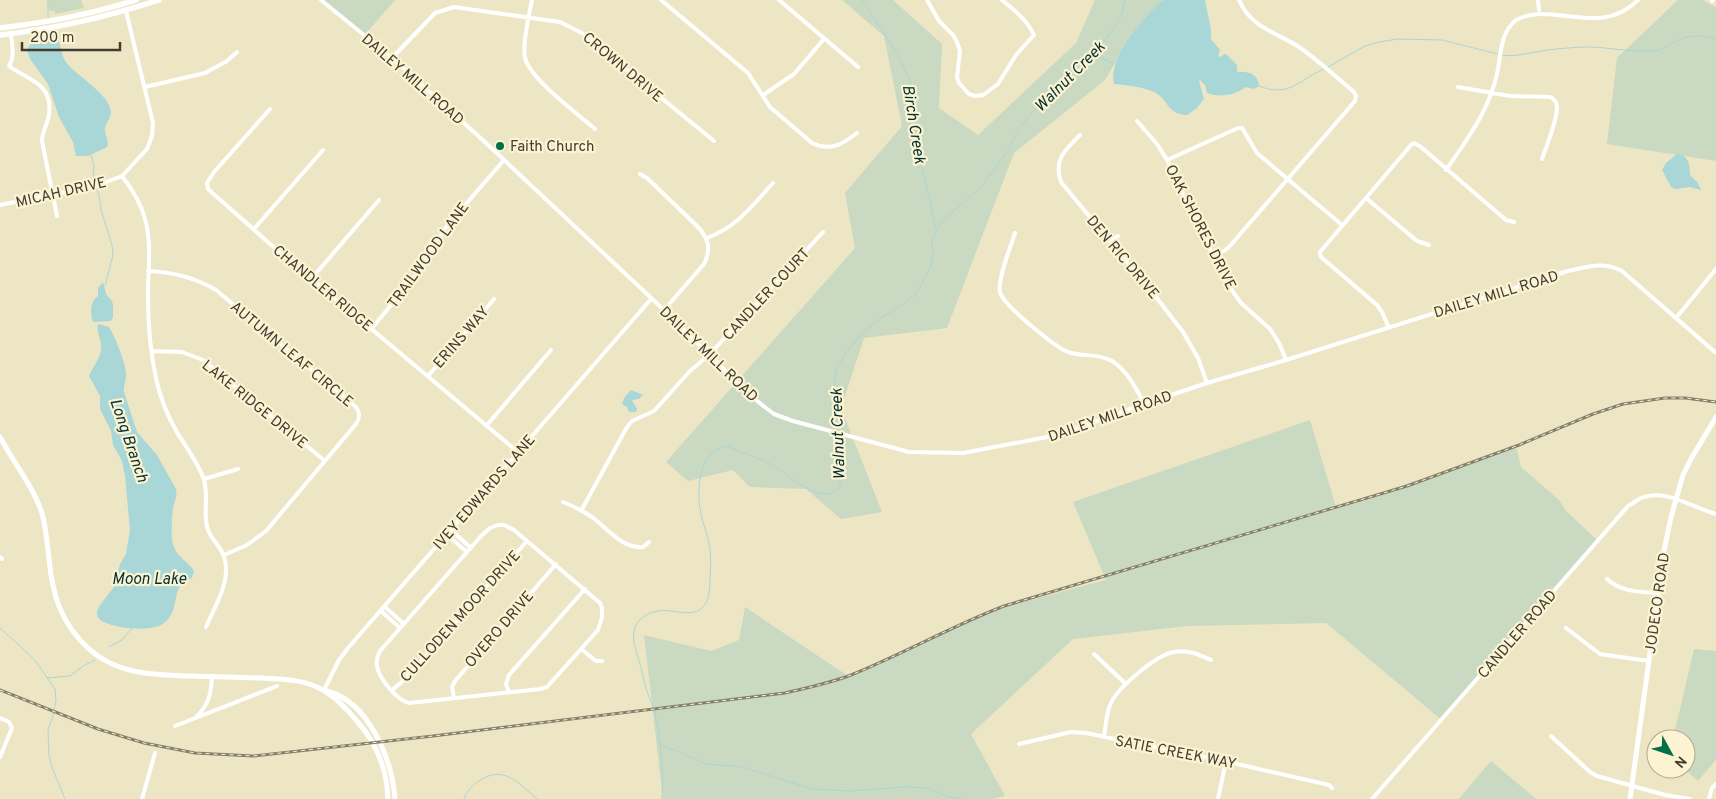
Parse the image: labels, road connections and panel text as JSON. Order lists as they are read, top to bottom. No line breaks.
{"streets":{"street":["CROWN DRIVE","DAILEY MILL ROAD","MICAH DRIVE","OAK SHORES DRIVE","TRAILWOOD LANE","DEN RIC DRIVE","CHANDLER RIDGE","CANDLER COURT","ERINS WAY","AUTUMN LEAF CIRCLE","LAKE RIDGE DRIVE","IVEY EDWARDS LANE","JODECO ROAD","CULLODEN MOOR DRIVE","OVERO DRIVE","CANDLER ROAD","SATIE CREEK WAY"]},"crossings":[["CROWN DRIVE","DAILEY MILL ROAD"],["DAILEY MILL ROAD","OAK SHORES DRIVE"],["DAILEY MILL ROAD","TRAILWOOD LANE"],["DAILEY MILL ROAD","DEN RIC DRIVE"],["DAILEY MILL ROAD","CANDLER COURT"],["DAILEY MILL ROAD","IVEY EDWARDS LANE"],["TRAILWOOD LANE","CHANDLER RIDGE"],["CHANDLER RIDGE","ERINS WAY"],["CHANDLER RIDGE","IVEY EDWARDS LANE"],["AUTUMN LEAF CIRCLE","LAKE RIDGE DRIVE"],["JODECO ROAD","CANDLER ROAD"]],"water":["Walnut Creek","Birch Creek","Long Branch","Moon Lake"],"places":["Faith Church"],"scale_bar":"200 m","north":"bottom right"}
